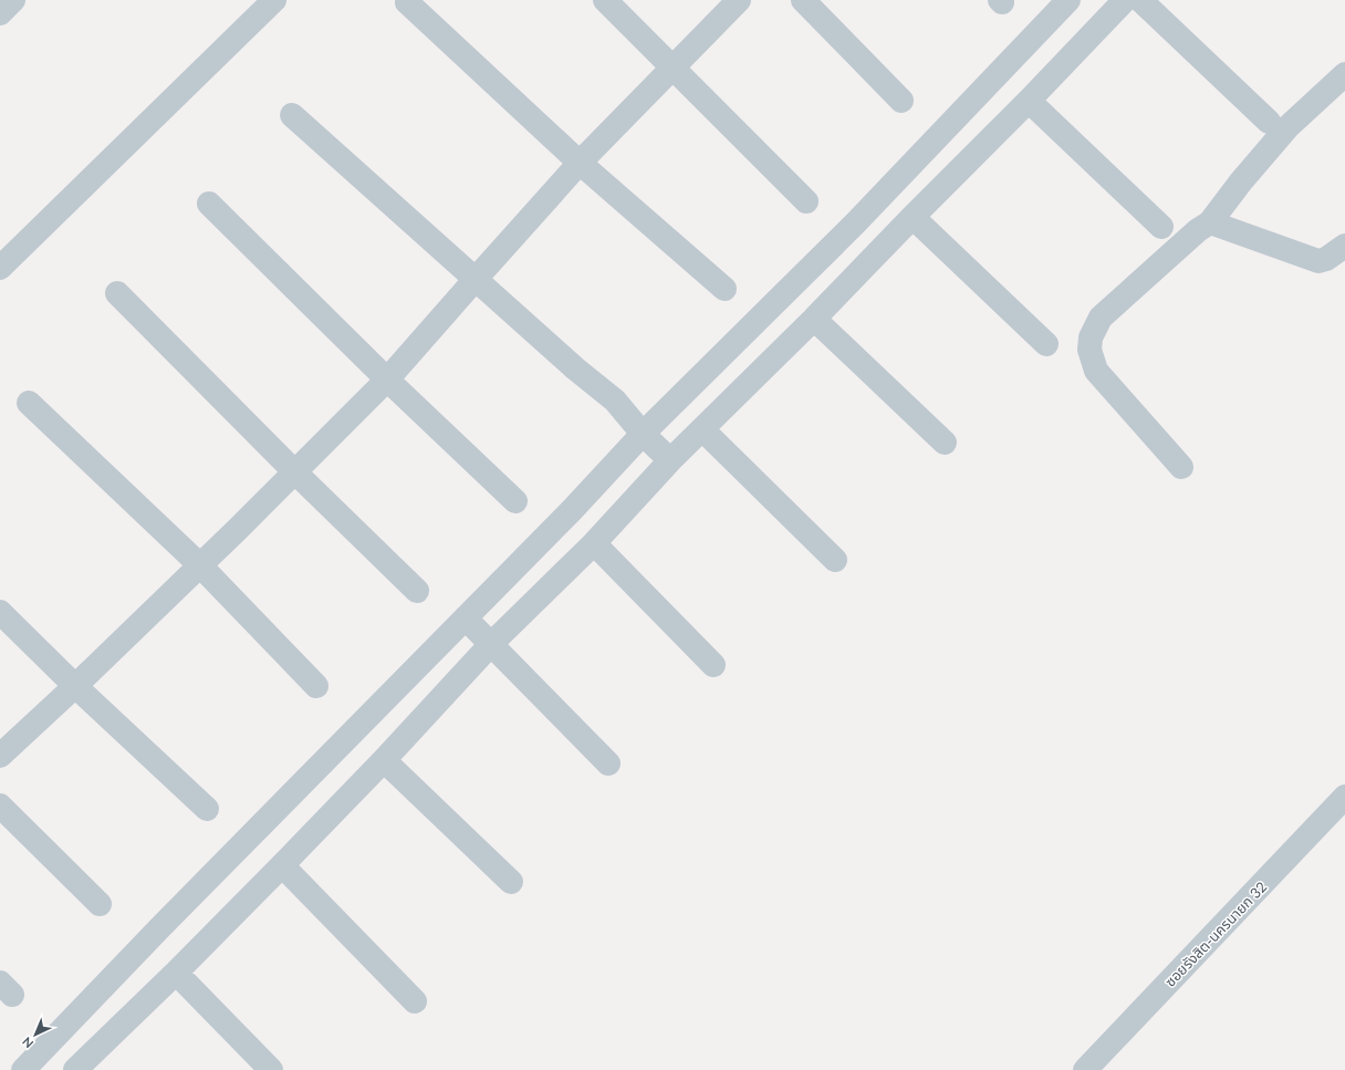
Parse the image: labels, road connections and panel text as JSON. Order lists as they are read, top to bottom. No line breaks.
{"streets":{"street":["ซอยรังสิต-นครนายก 32"]},"north":"bottom left"}
